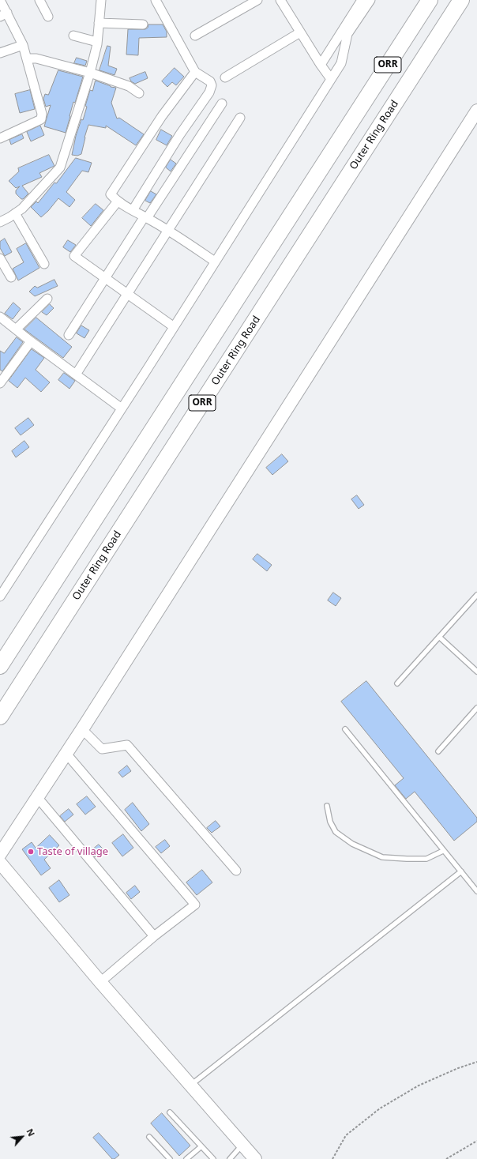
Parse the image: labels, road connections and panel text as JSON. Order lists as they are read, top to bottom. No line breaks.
{"streets":{"highway":["ORR","Outer Ring Road"]},"places":["Taste of village"],"north":"top right"}
